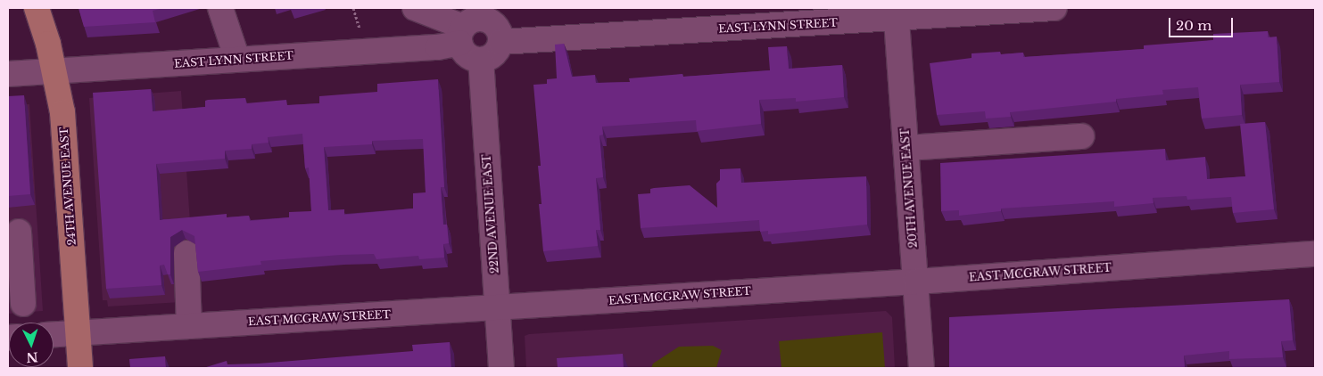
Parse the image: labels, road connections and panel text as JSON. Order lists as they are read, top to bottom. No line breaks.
{"streets":{"main road":["24TH AVENUE EAST"],"street":["EAST LYNN STREET","20TH AVENUE EAST","22ND AVENUE EAST","EAST MCGRAW STREET"]},"crossings":[["EAST LYNN STREET","24TH AVENUE EAST"],["EAST LYNN STREET","20TH AVENUE EAST"],["EAST LYNN STREET","22ND AVENUE EAST"],["24TH AVENUE EAST","EAST MCGRAW STREET"],["20TH AVENUE EAST","EAST MCGRAW STREET"],["22ND AVENUE EAST","EAST MCGRAW STREET"]],"scale_bar":"20 m","north":"bottom"}
